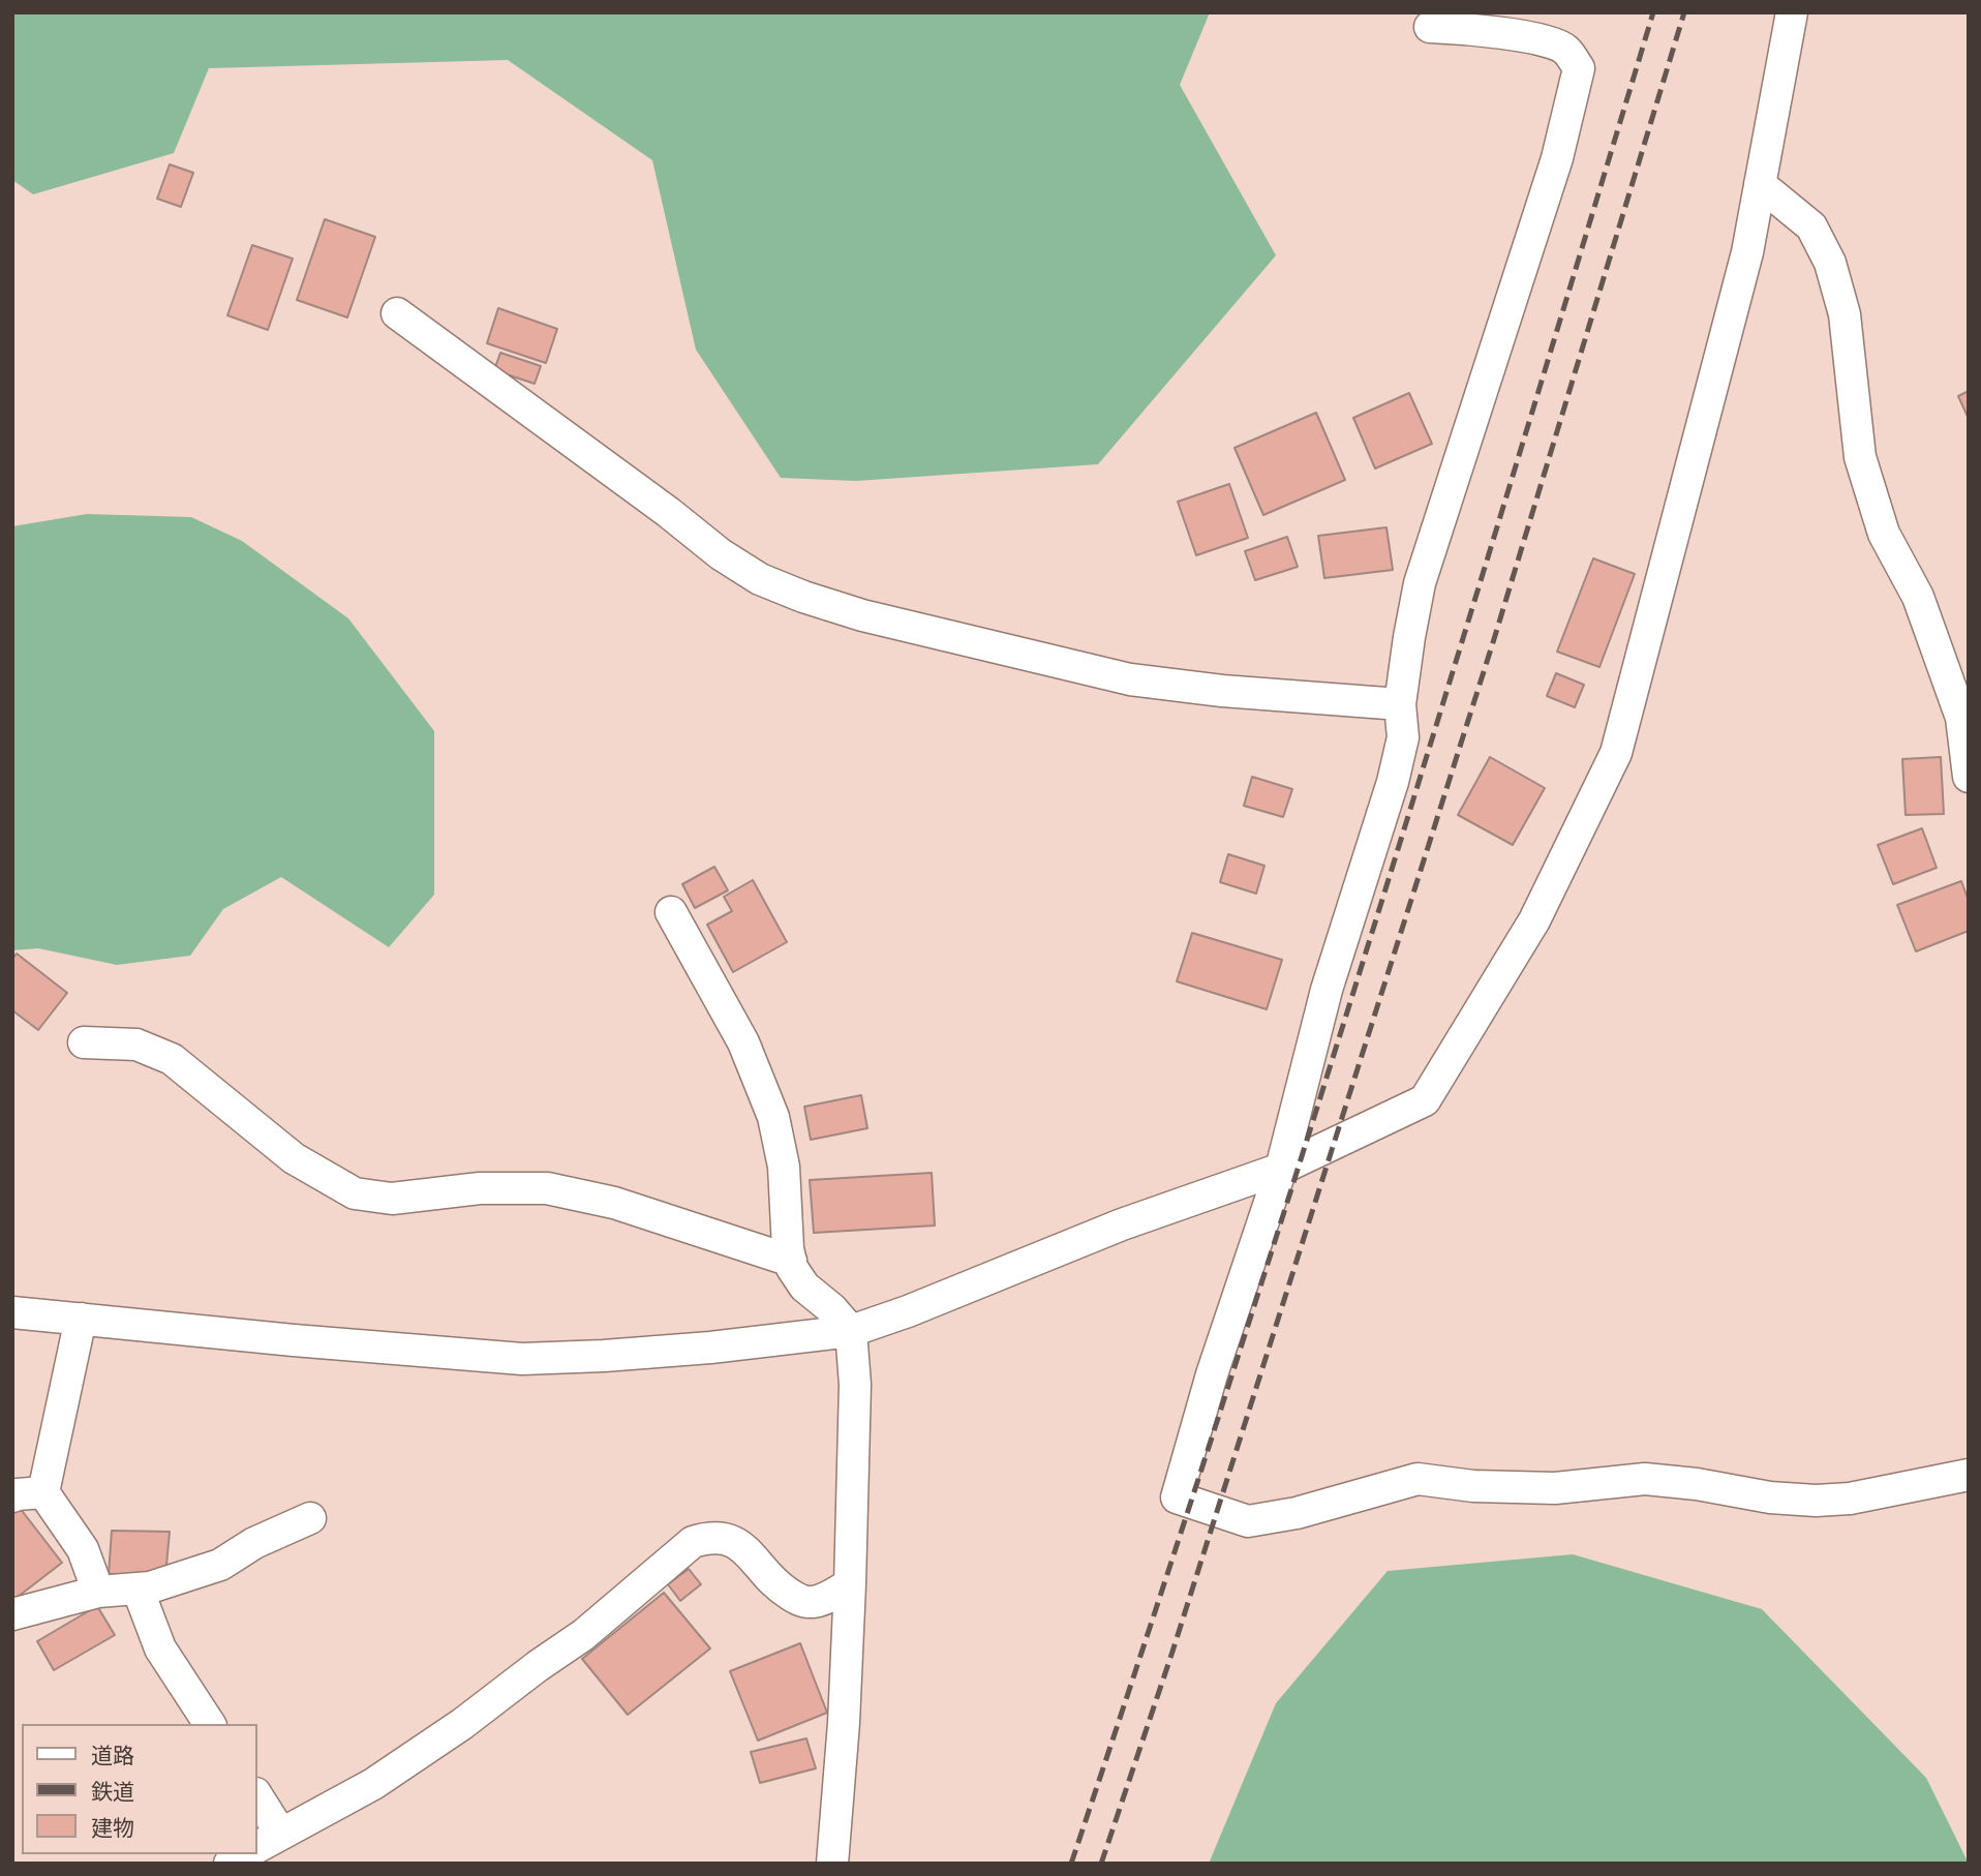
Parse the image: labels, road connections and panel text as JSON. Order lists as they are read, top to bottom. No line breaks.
{"legend":["道路","鉄道","建物"]}
